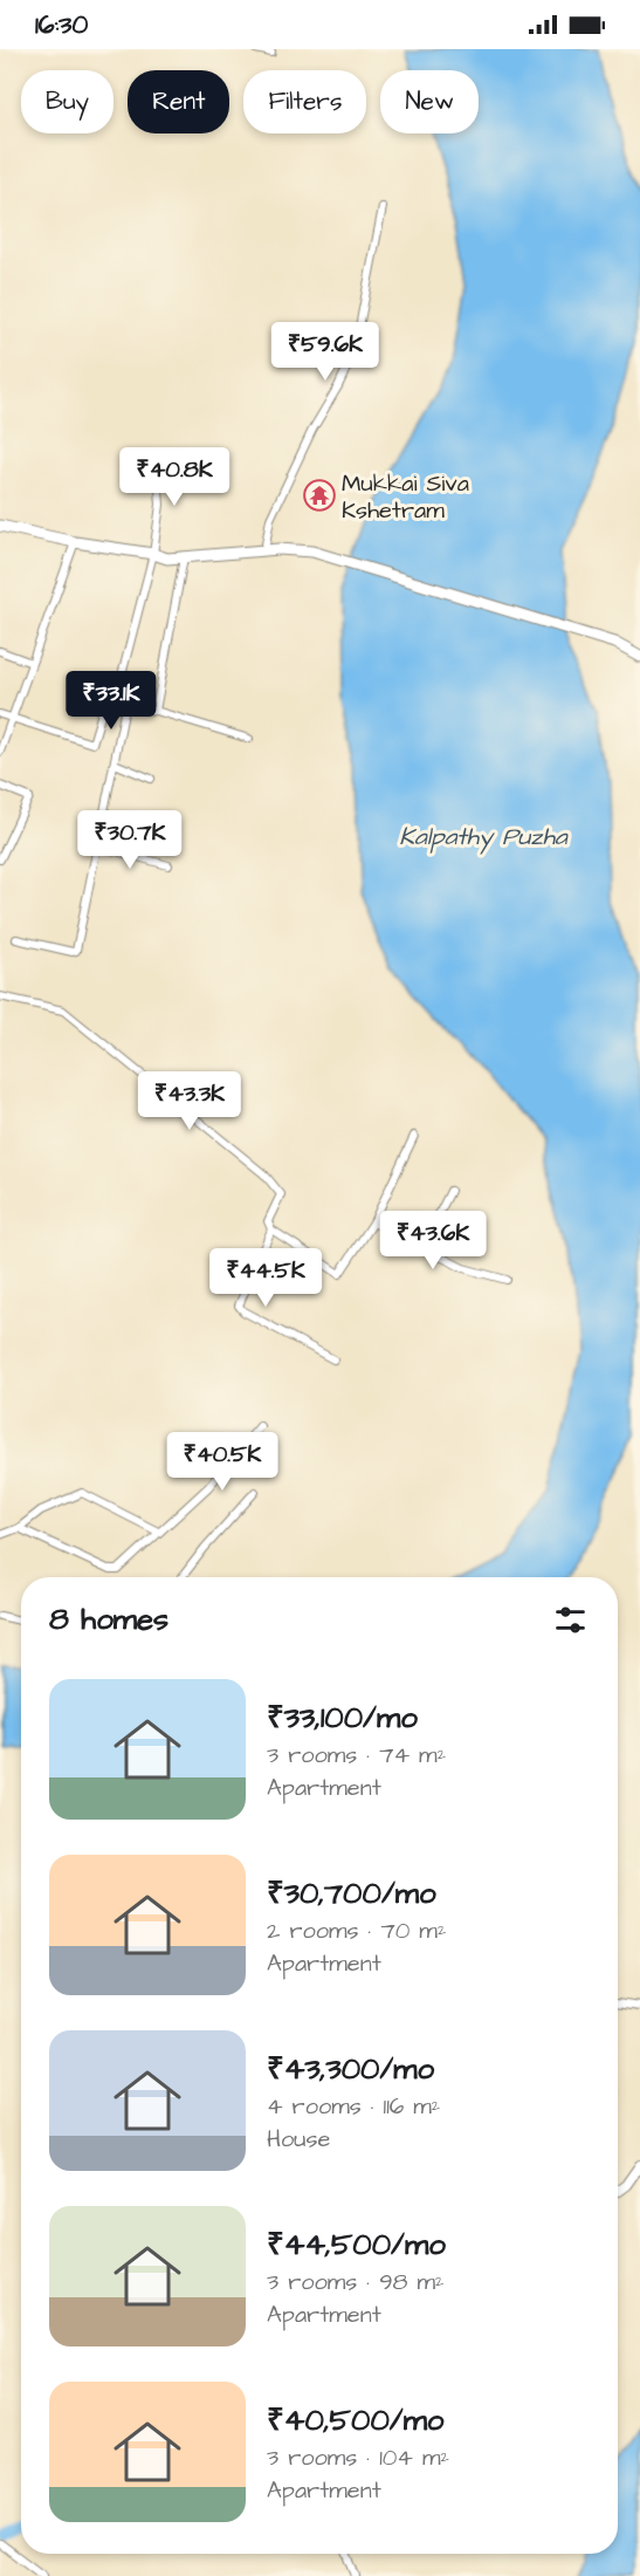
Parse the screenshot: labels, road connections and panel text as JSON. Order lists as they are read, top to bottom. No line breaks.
{"water":["Kalpathy Puzha"],"places":{"temple":["Mukkai Siva Kshetram"]},"page":{"status":"16:30","chip":["Buy","Rent","Filters","New"],"price":["₹59.6K","₹40.8K","₹33.1K","₹30.7K","₹43.3K","₹43.6K","₹44.5K","₹40.5K"],"heading":"8 homes","list":[{"name":"₹33,100/mo","note":"3 rooms · 74 m² · Apartment"},{"name":"₹30,700/mo","note":"2 rooms · 70 m² · Apartment"},{"name":"₹43,300/mo","note":"4 rooms · 116 m² · House"},{"name":"₹44,500/mo","note":"3 rooms · 98 m² · Apartment"},{"name":"₹40,500/mo","note":"3 rooms · 104 m² · Apartment"}]}}
